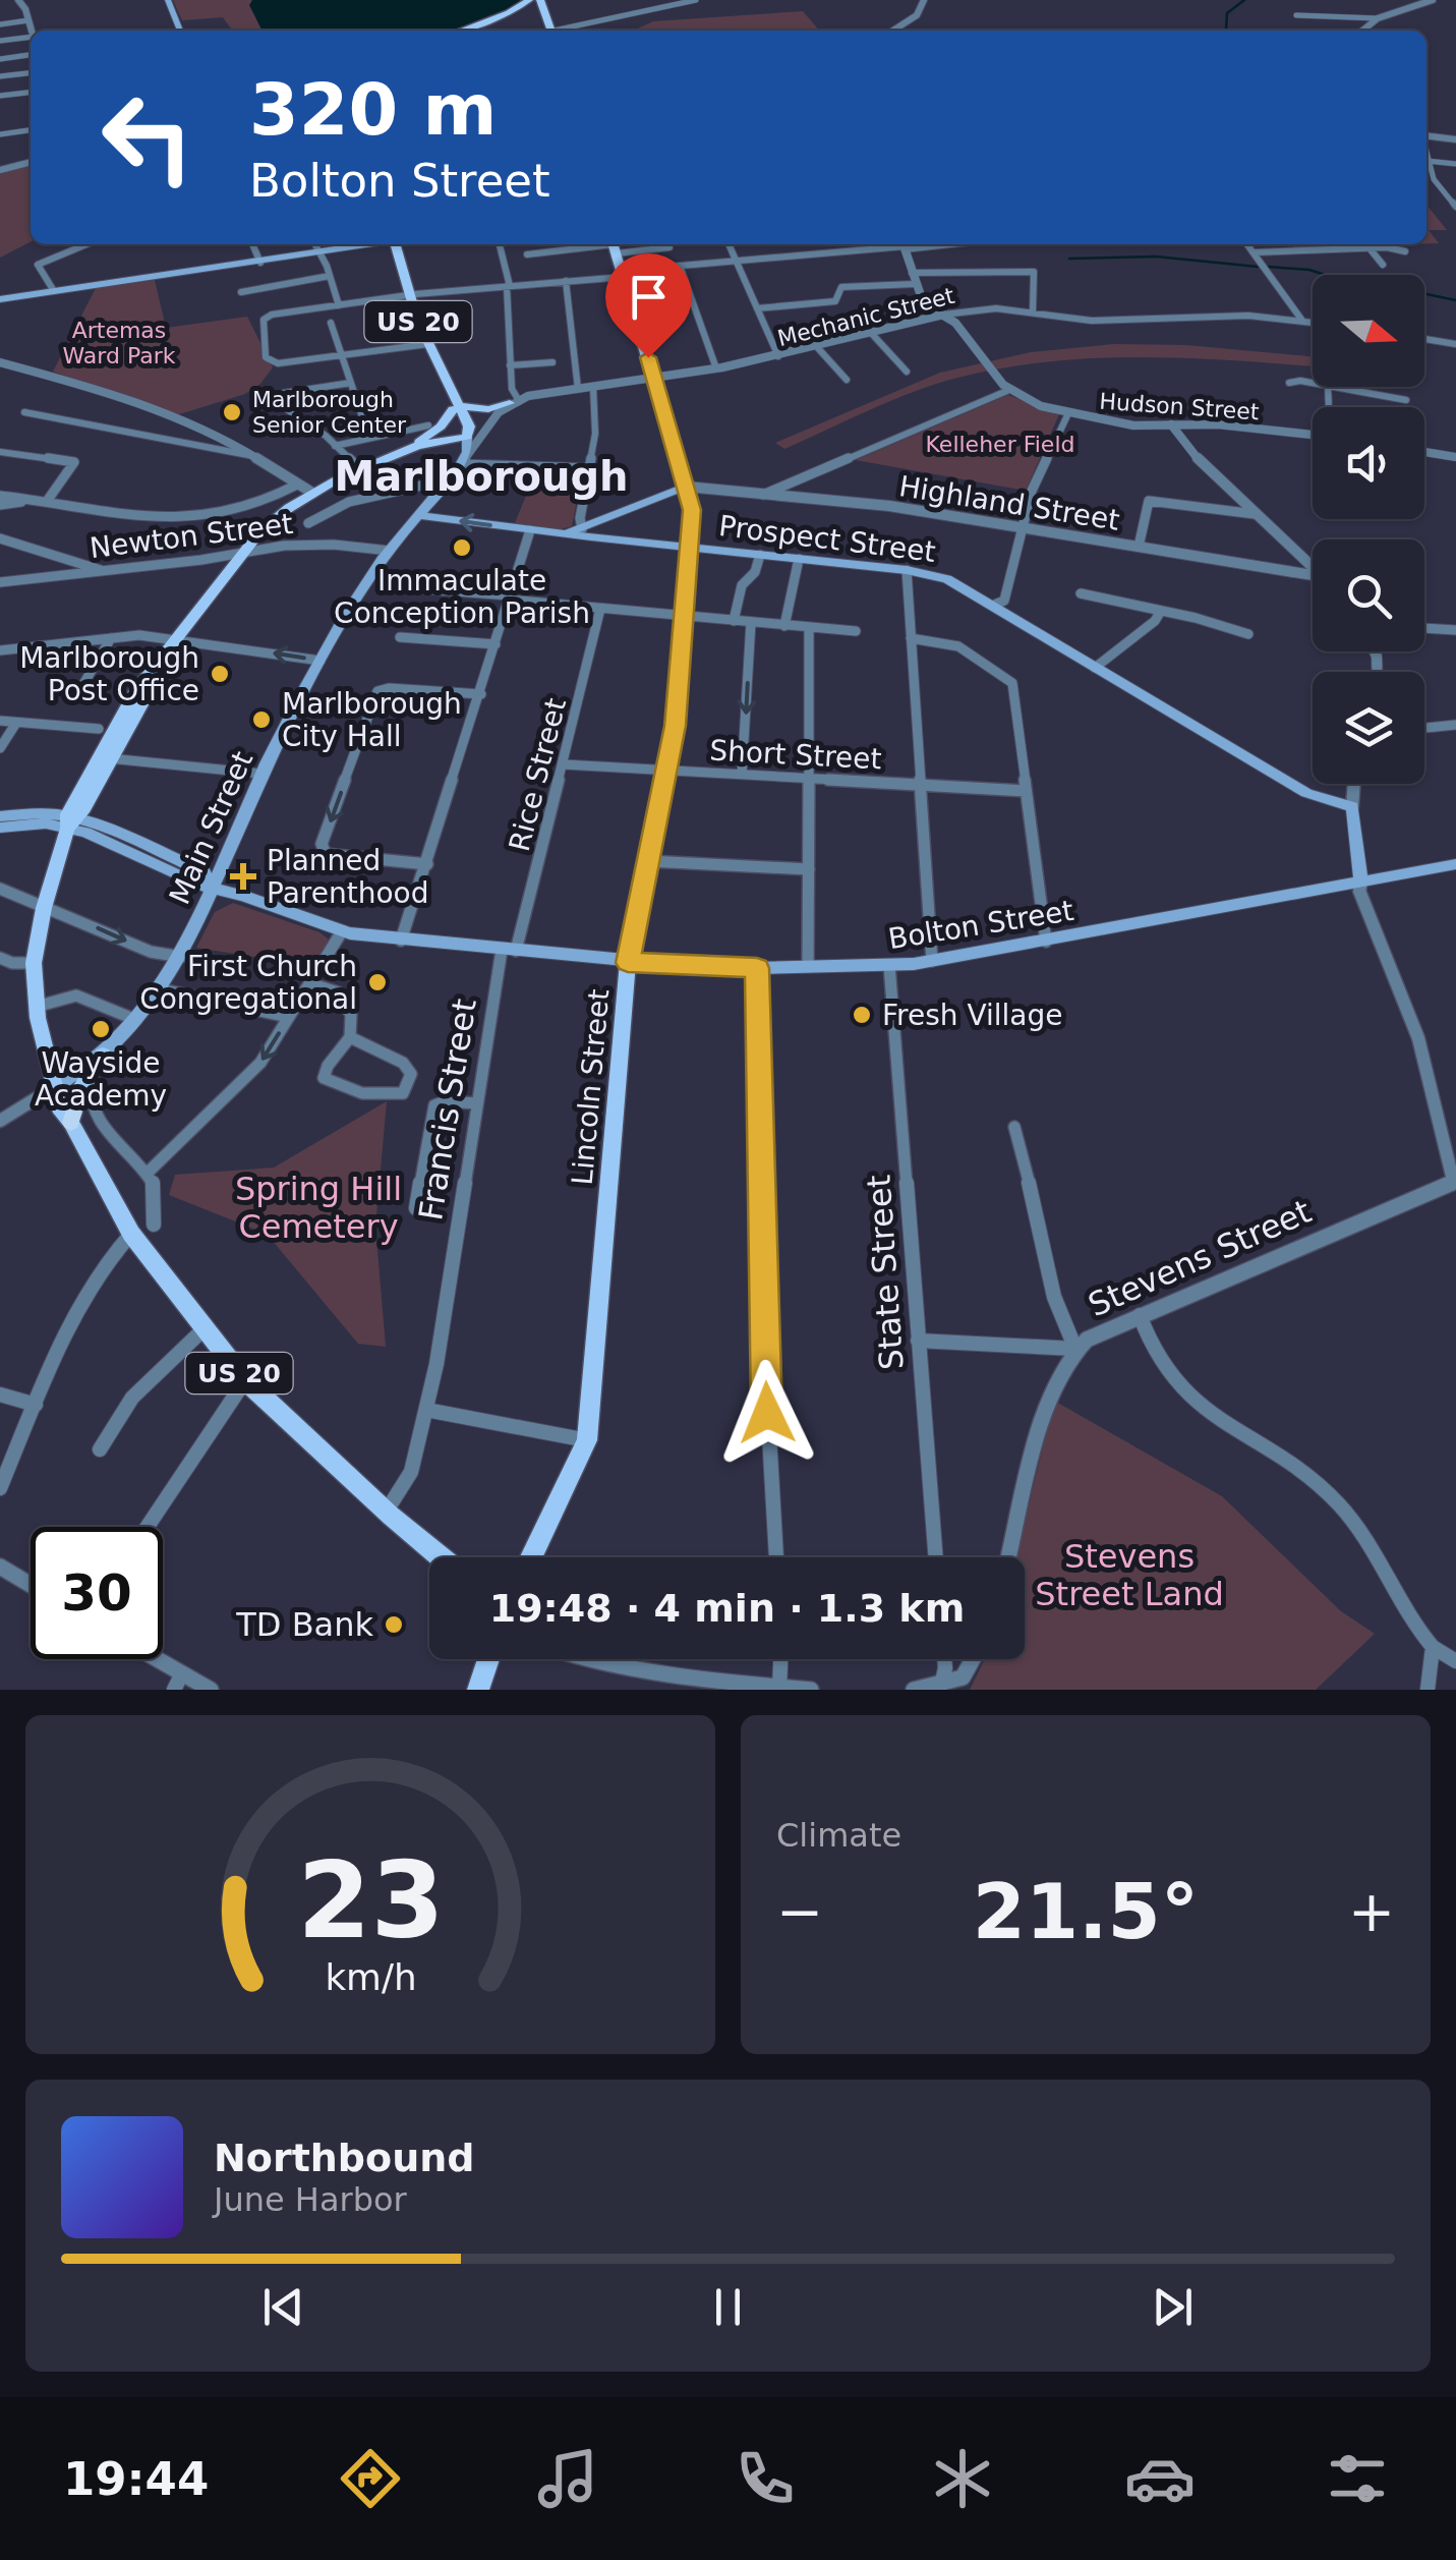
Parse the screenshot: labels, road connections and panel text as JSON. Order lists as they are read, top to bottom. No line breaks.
{"streets":{"main road":["US 20","Prospect Street","Main Street","Bolton Street","Lincoln Street"],"street":["Mechanic Street","Hudson Street","Highland Street","Newton Street","Short Street","Rice Street","Francis Street","Stevens Street","State Street"]},"crossings":[["Mechanic Street","Hudson Street"],["Mechanic Street","Lincoln Street"],["US 20","Newton Street"],["US 20","Main Street"],["US 20","Bolton Street"],["US 20","Francis Street"],["Highland Street","Lincoln Street"],["Newton Street","Main Street"],["Prospect Street","Main Street"],["Prospect Street","Lincoln Street"],["Short Street","Rice Street"],["Short Street","Lincoln Street"],["Rice Street","Bolton Street"],["Rice Street","Francis Street"],["Main Street","Bolton Street"],["Bolton Street","Lincoln Street"],["Bolton Street","Francis Street"],["Bolton Street","State Street"]],"districts":["Marlborough"],"parks":["Artemas Ward Park","Kelleher Field","Spring Hill Cemetery","Stevens Street Land"],"places":{"other":["Marlborough Senior Center","Immaculate Conception Parish","Marlborough Post Office","Marlborough City Hall","First Church Congregational","Fresh Village","Wayside Academy","TD Bank"],"health":["Planned Parenthood"]},"north":"right","page":{"turn":["320 m","Bolton Street"],"limit":"30","trip":"19:48 · 4 min · 1.3 km","tile":"Climate","heat":["−","21.5°","+"],"song":["Northbound","June Harbor"],"tabs":"19:44","gauge":["23","km/h"]}}
